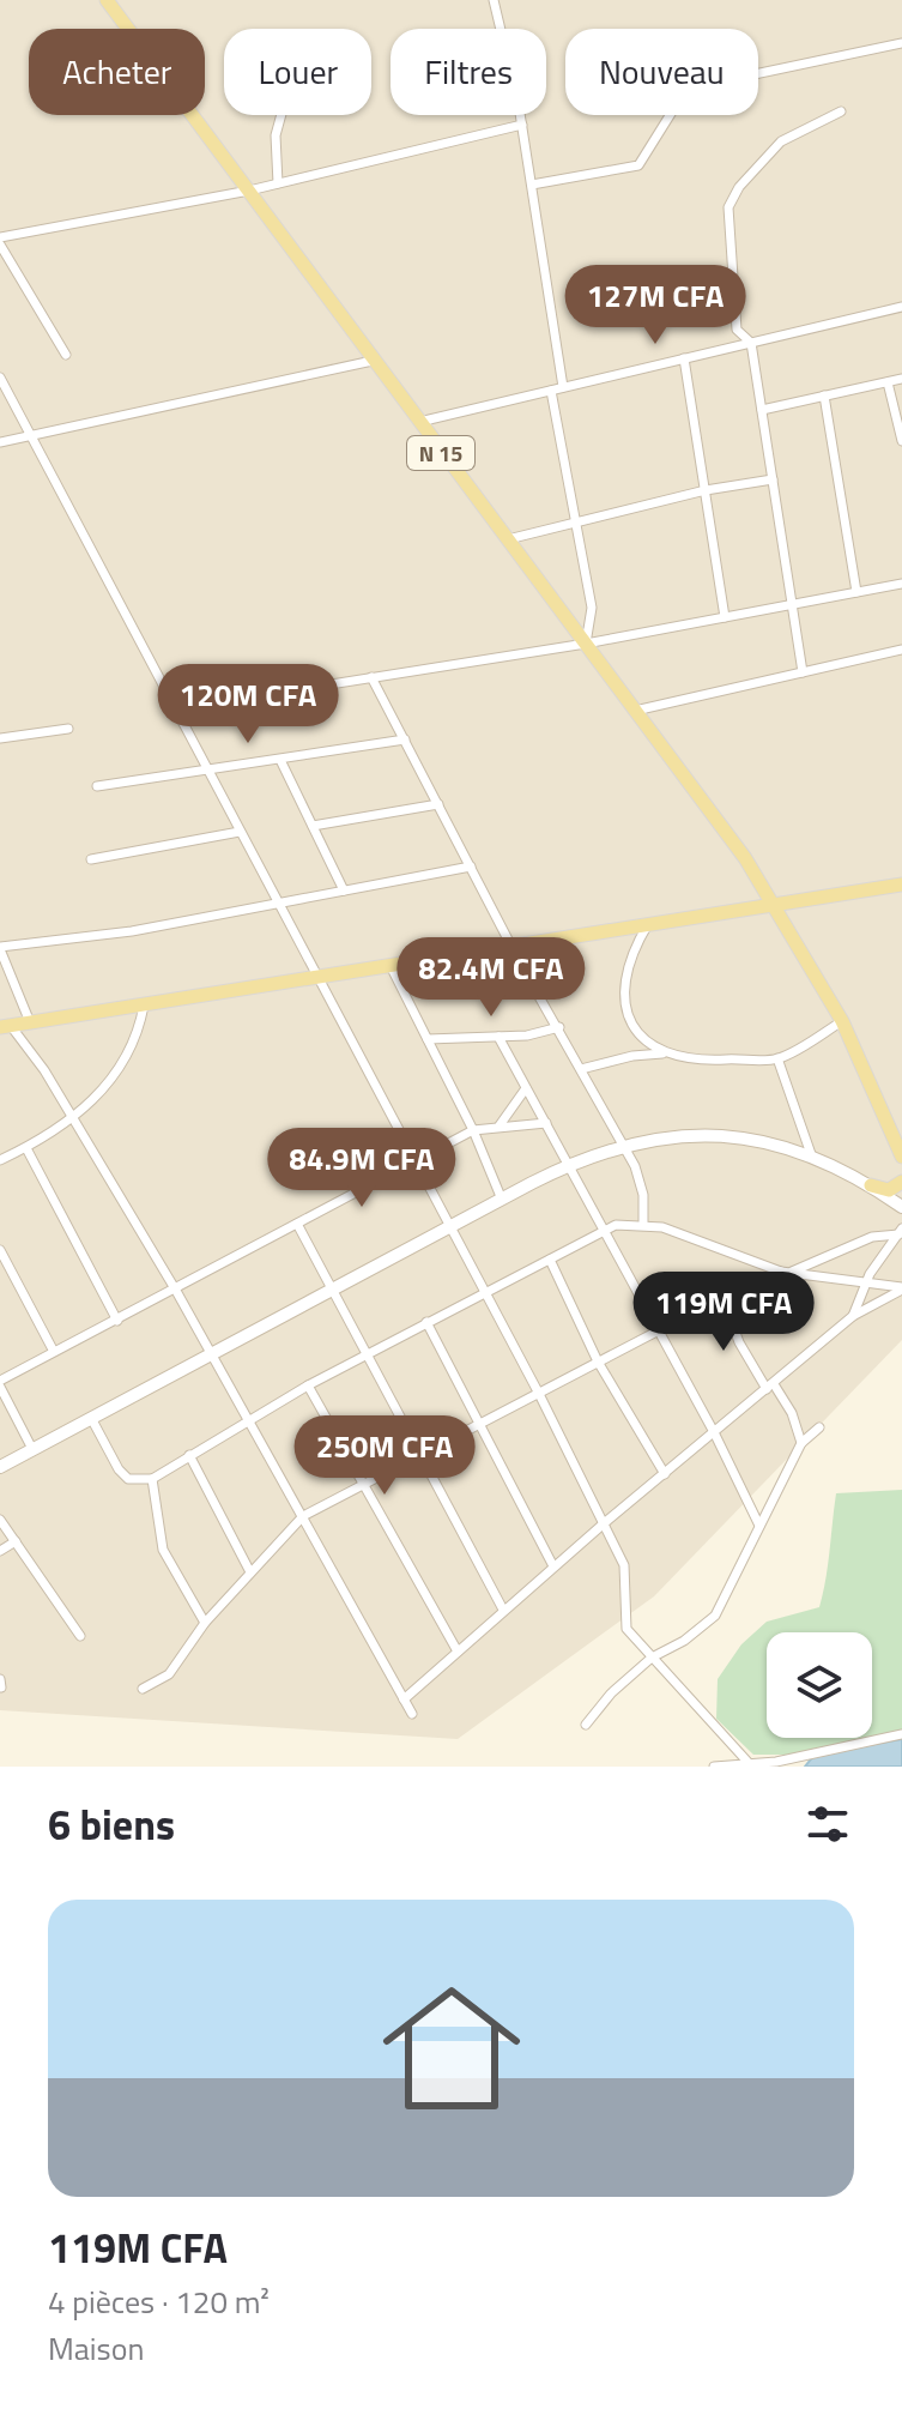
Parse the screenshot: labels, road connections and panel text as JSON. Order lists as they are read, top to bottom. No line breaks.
{"streets":{"main road":["N 15"]},"page":{"chip":["Acheter","Louer","Filtres","Nouveau"],"price":["127M CFA","120M CFA","82.4M CFA","84.9M CFA","119M CFA","250M CFA"],"heading":"6 biens","list":[{"name":"119M CFA","note":"4 pièces · 120 m² · Maison"}]}}
